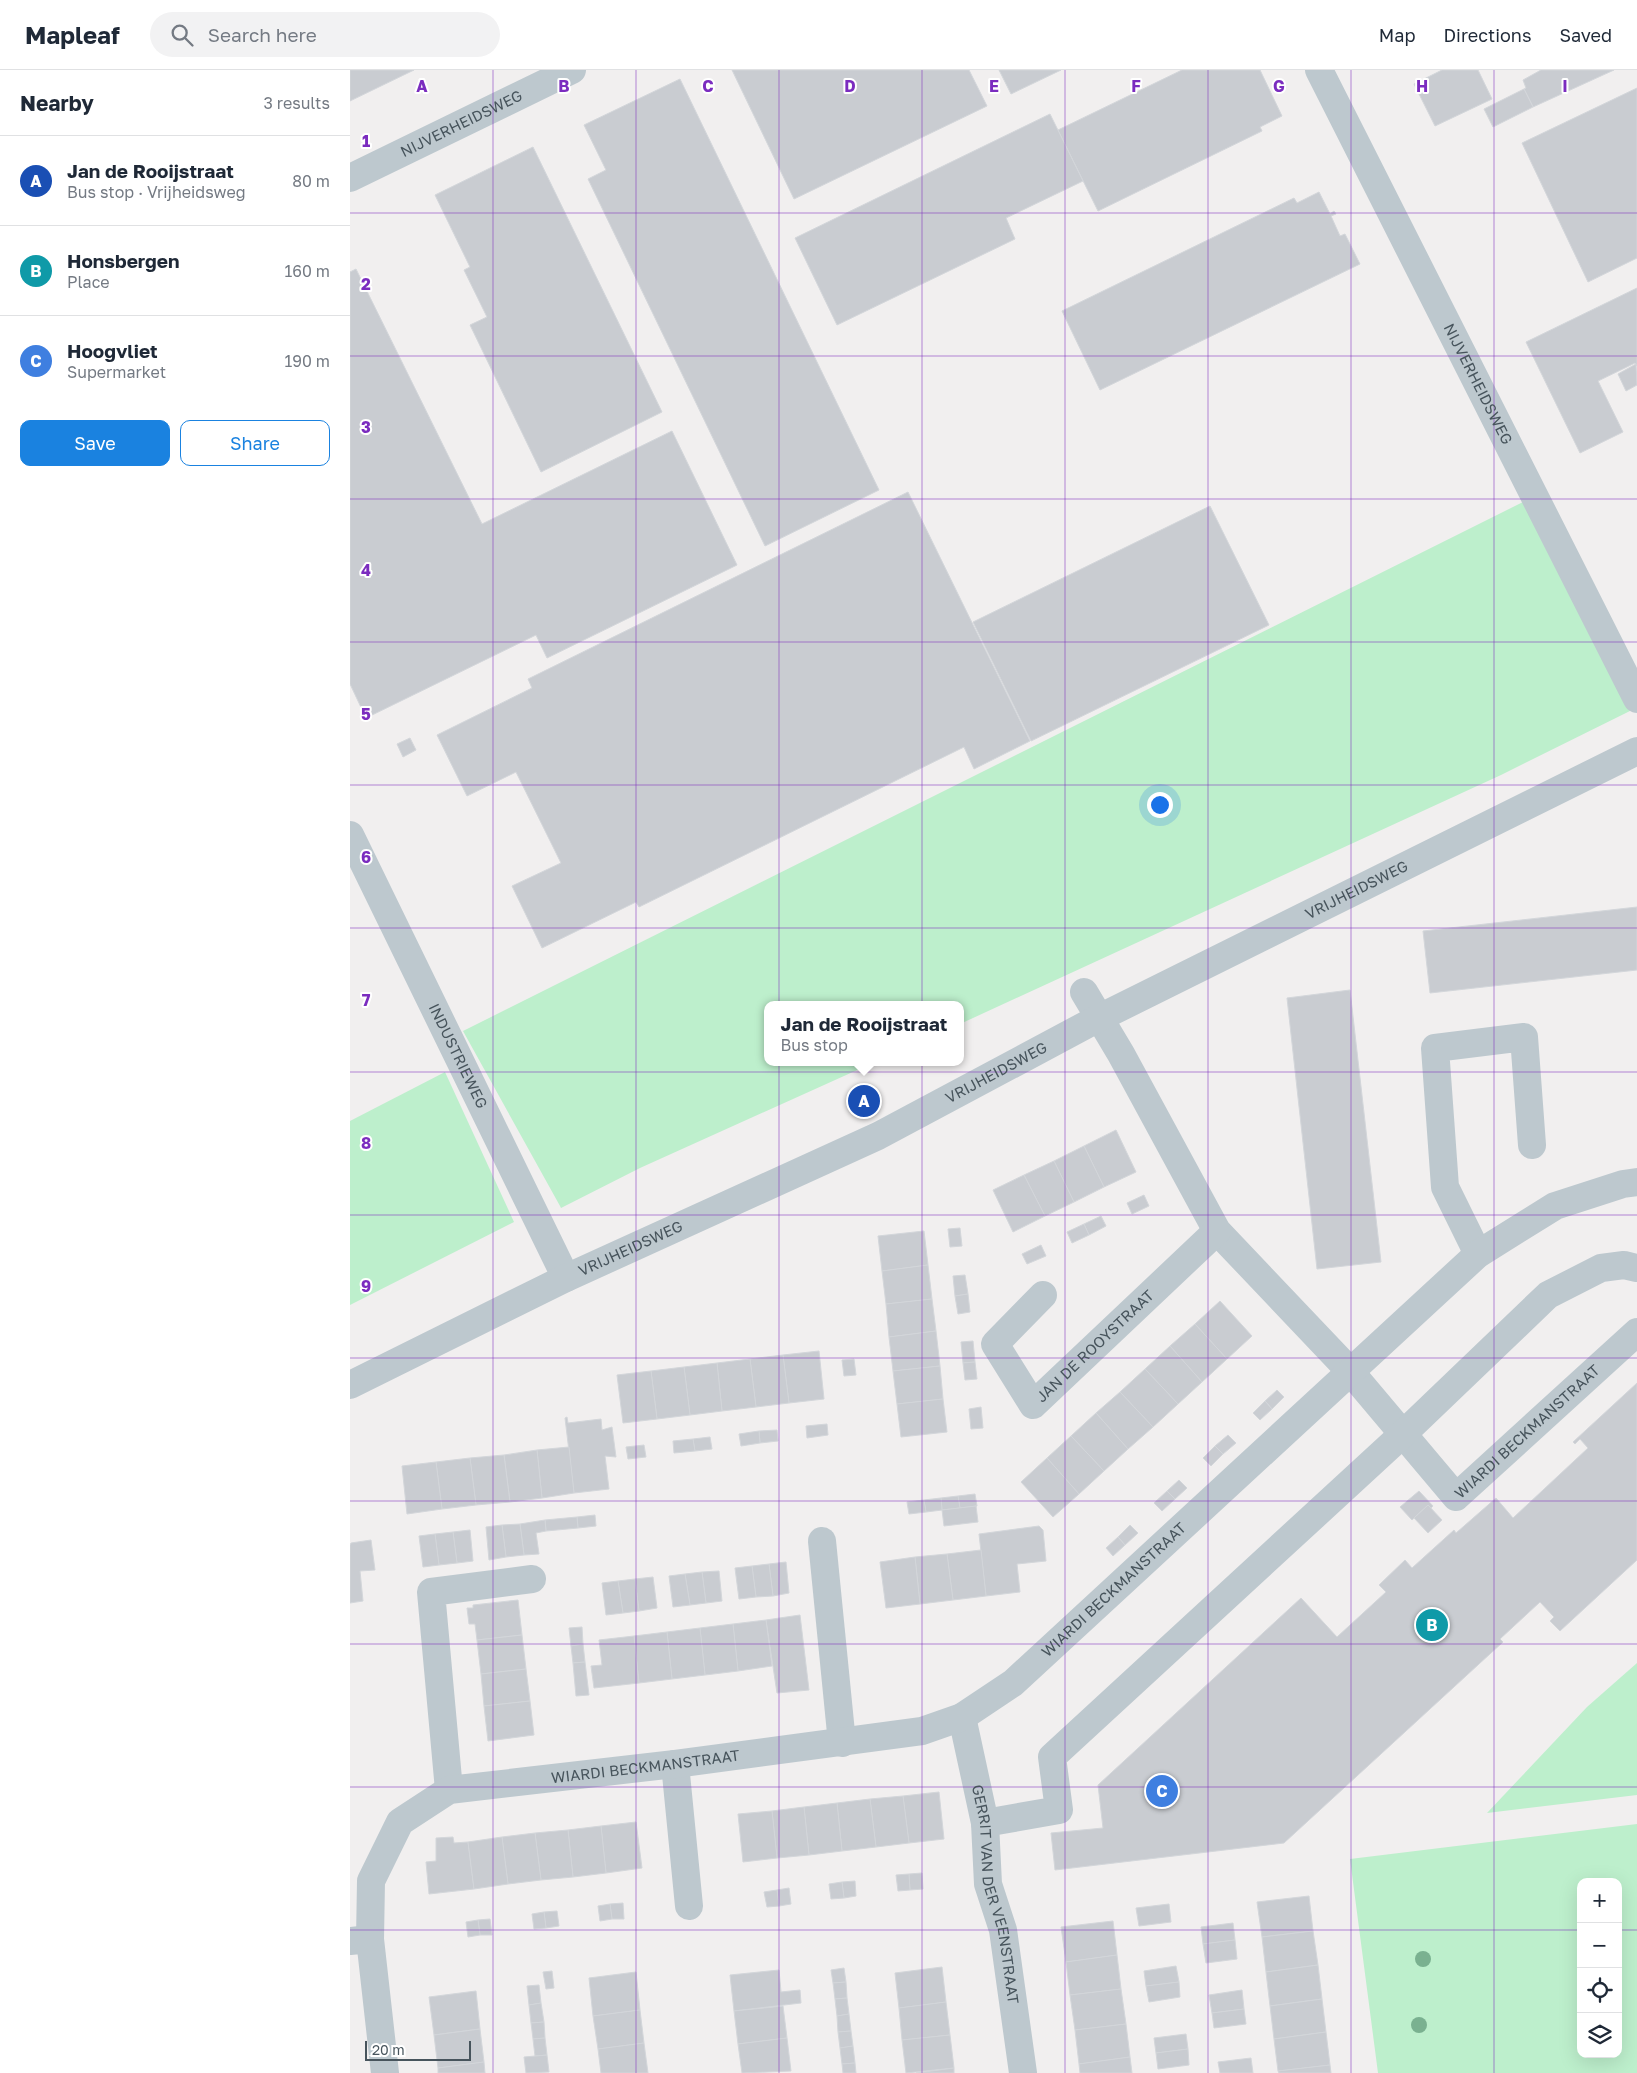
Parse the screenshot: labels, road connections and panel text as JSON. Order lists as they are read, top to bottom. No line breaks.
{"streets":{"street":["NIJVERHEIDSWEG","VRIJHEIDSWEG","INDUSTRIEWEG","JAN DE ROOYSTRAAT","WIARDI BECKMANSTRAAT","GERRIT VAN DER VEENSTRAAT"]},"crossings":[["VRIJHEIDSWEG","INDUSTRIEWEG"],["WIARDI BECKMANSTRAAT","GERRIT VAN DER VEENSTRAAT"]],"scale_bar":"20 m","page":{"header":"Mapleaf","search":"Search here","nav":["Map","Directions","Saved"],"heading":["Nearby","3 results"],"list":[{"mark":"A","name":"Jan de Rooijstraat","note":"Bus stop · Vrijheidsweg","value":"80 m"},{"mark":"B","name":"Honsbergen","note":"Place","value":"160 m"},{"mark":"C","name":"Hoogvliet","note":"Supermarket","value":"190 m"}],"buttons":["Save","Share"],"popup":["Jan de Rooijstraat","Bus stop"],"pins":["A","B","C"],"map_buttons":["+","−"],"scale":"20 m"},"grid":{"columns":["A","B","C","D","E","F","G","H","I"],"rows":["1","2","3","4","5","6","7","8","9"]}}
